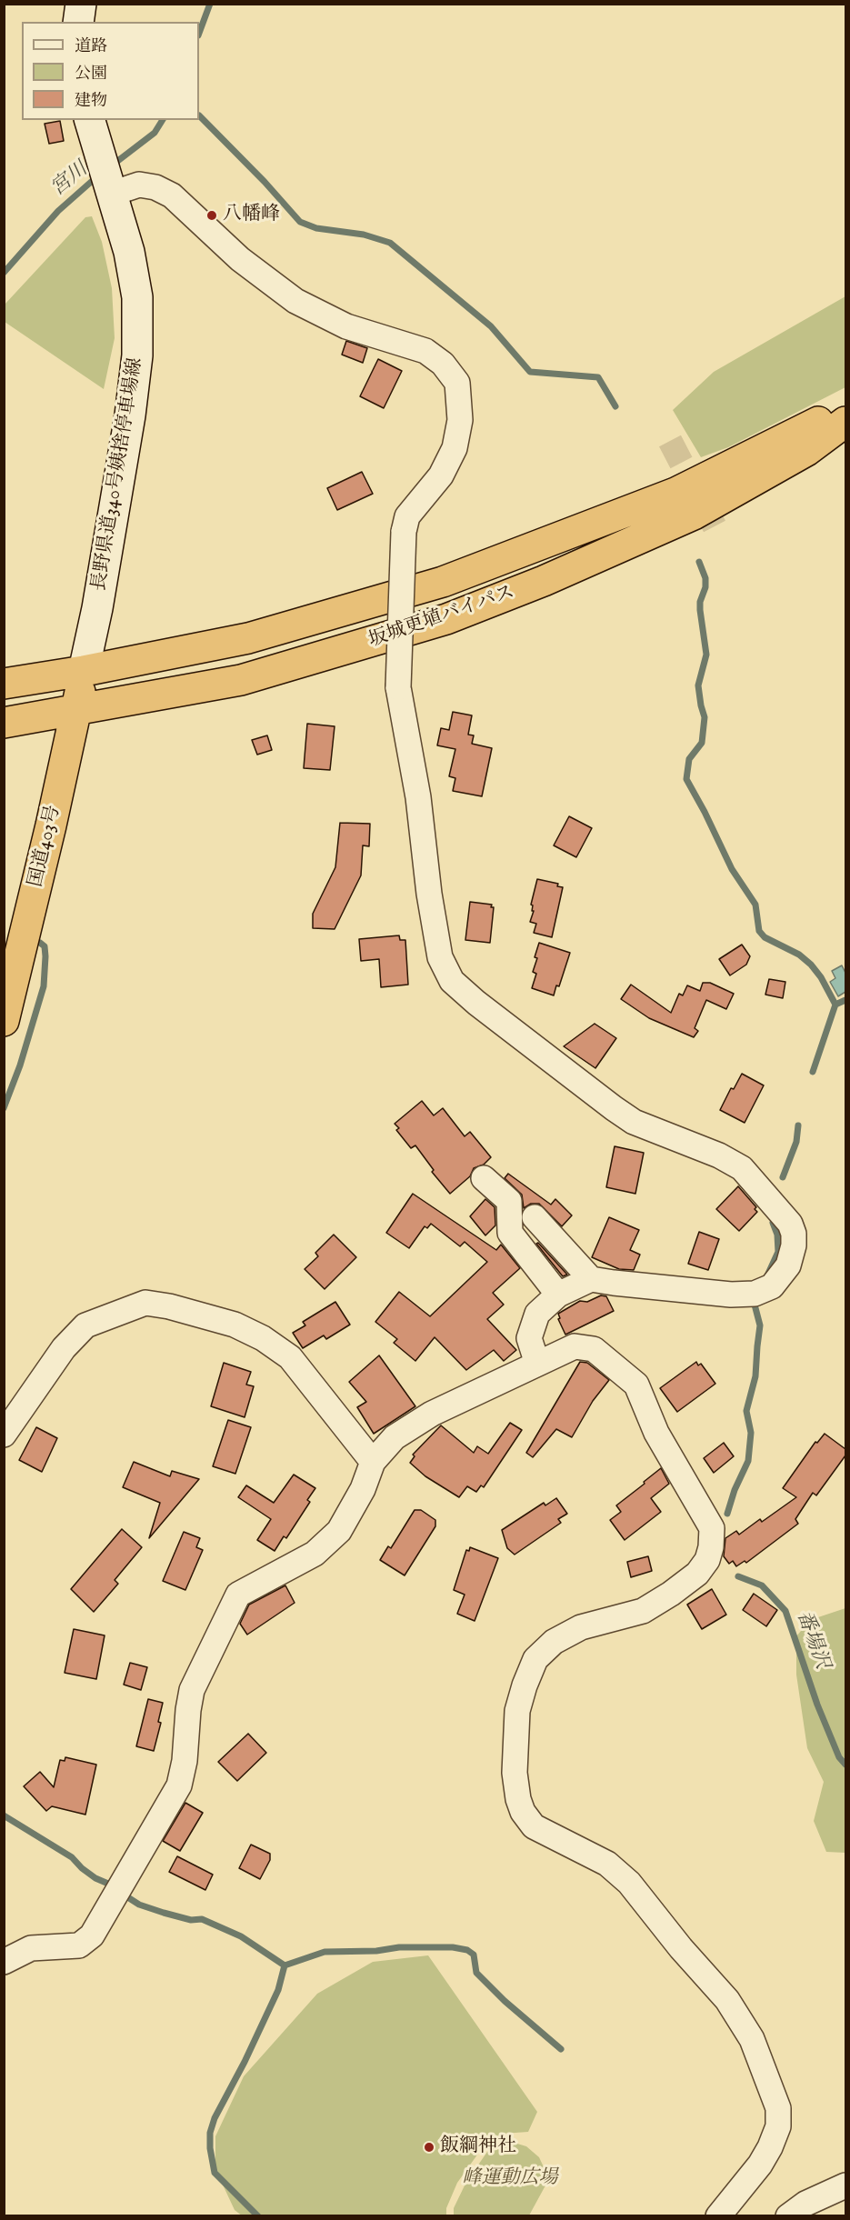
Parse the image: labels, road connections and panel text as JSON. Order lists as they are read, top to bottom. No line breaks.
{"streets":{"highway":["坂城更埴バイパス","国道403号"],"main road":["長野県道340号姨捨停車場線"]},"crossings":[["長野県道340号姨捨停車場線","坂城更埴バイパス"],["長野県道340号姨捨停車場線","国道403号"],["坂城更埴バイパス","国道403号"]],"water":["宮川","番場沢"],"parks":["峰運動広場"],"places":["八幡峰","飯綱神社"],"legend":["道路","公園","建物"]}
